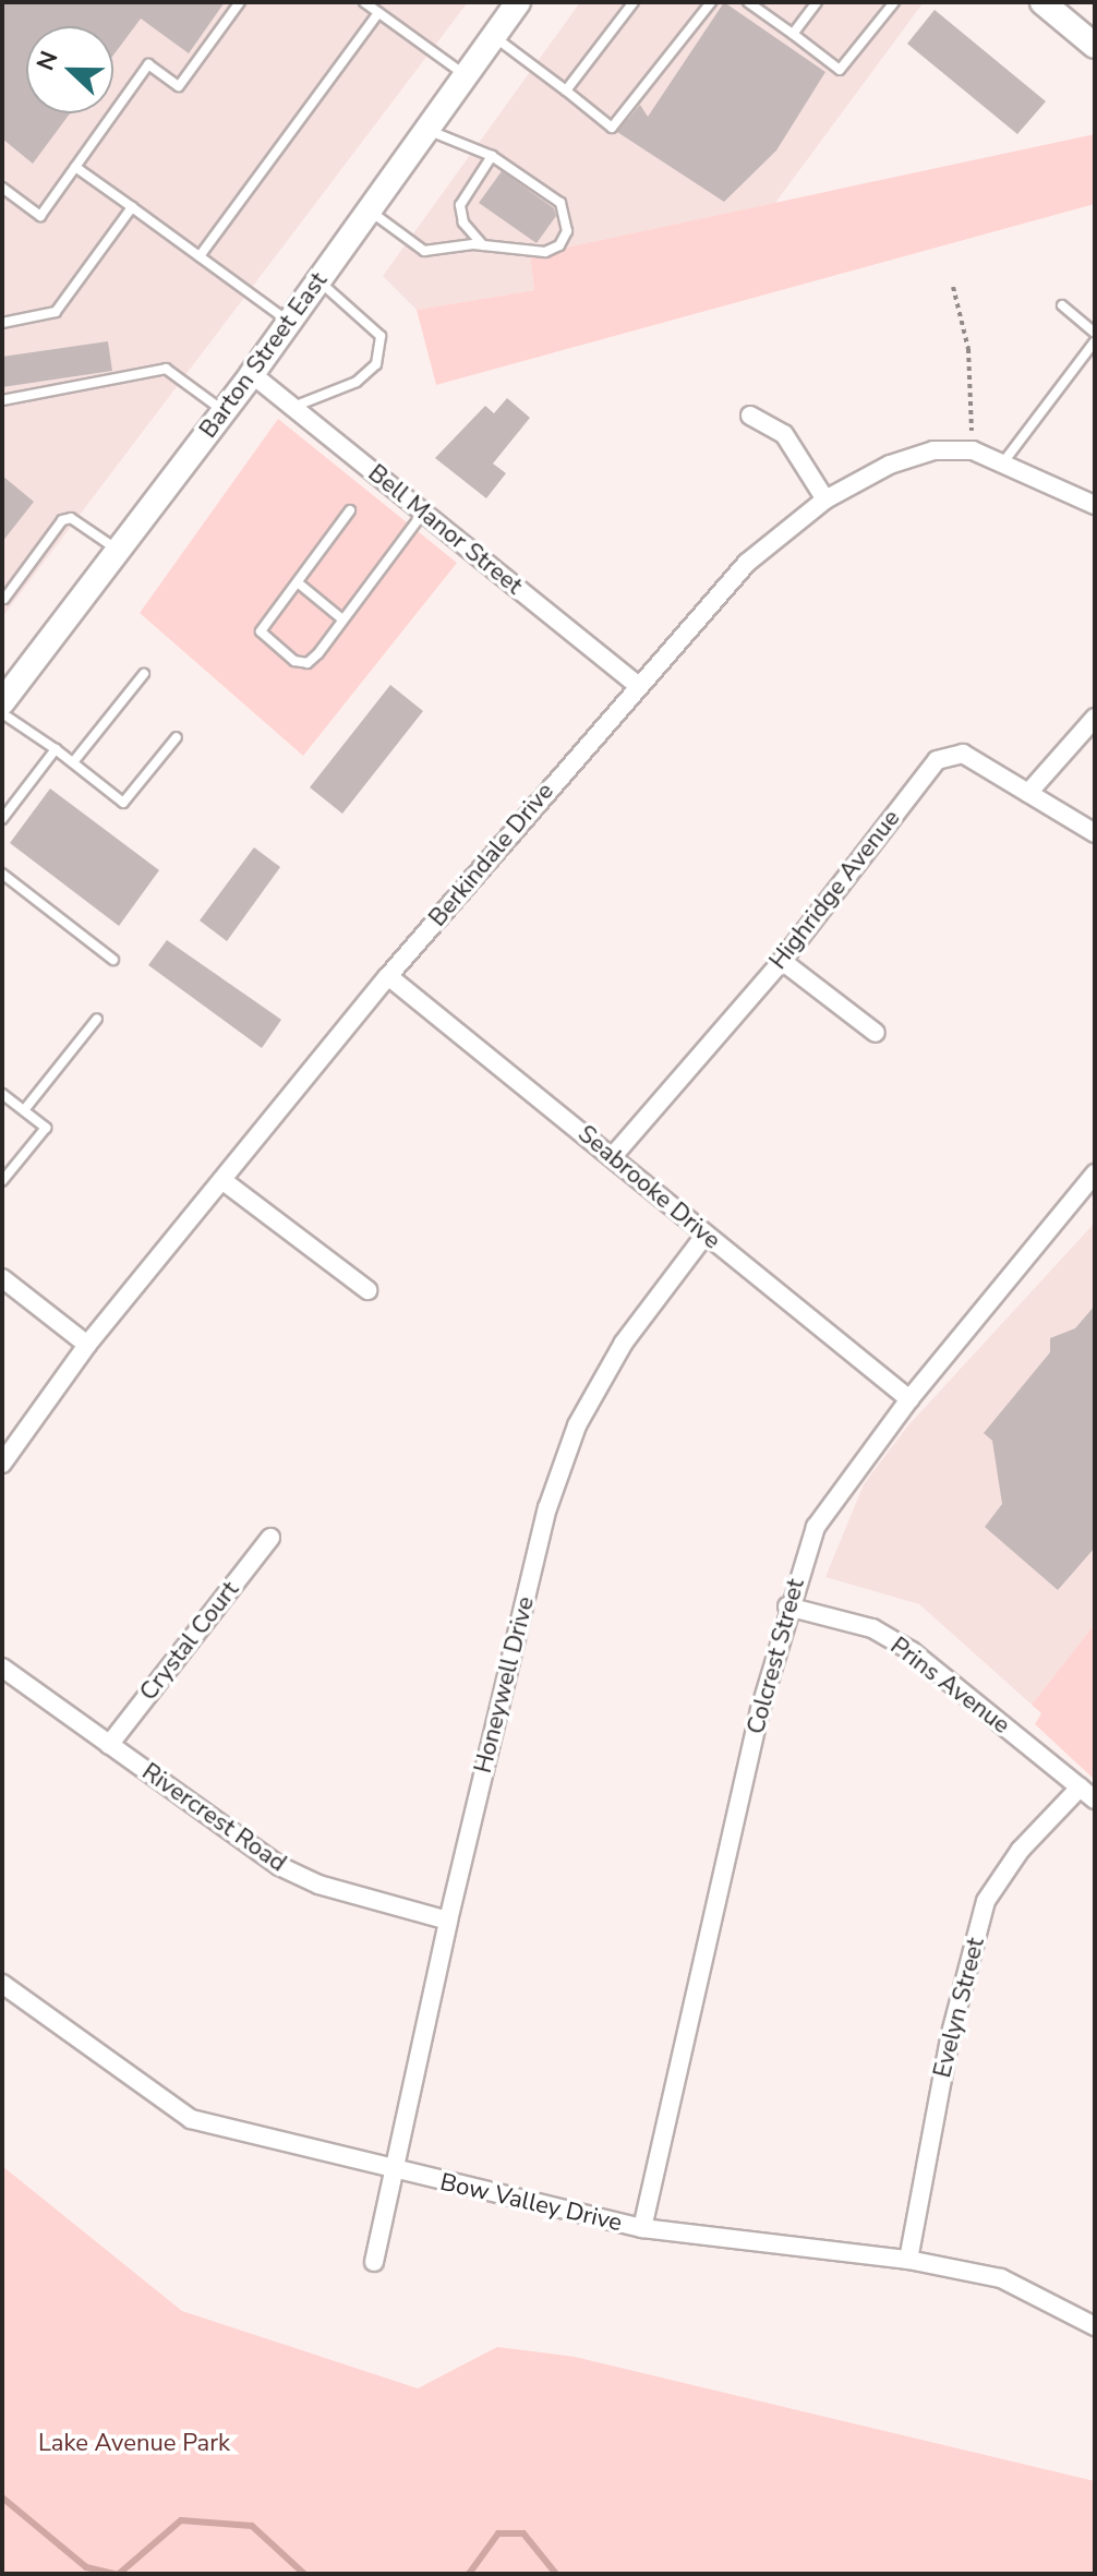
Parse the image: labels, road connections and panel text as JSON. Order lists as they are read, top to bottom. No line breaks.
{"streets":{"main road":["Barton Street East"],"street":["Bell Manor Street","Berkindale Drive","Highridge Avenue","Seabrooke Drive","Crystal Court","Colcrest Street","Honeywell Drive","Prins Avenue","Rivercrest Road","Evelyn Street","Bow Valley Drive"]},"crossings":[["Barton Street East","Bell Manor Street"],["Bell Manor Street","Berkindale Drive"],["Berkindale Drive","Seabrooke Drive"],["Highridge Avenue","Seabrooke Drive"],["Seabrooke Drive","Colcrest Street"],["Seabrooke Drive","Honeywell Drive"],["Crystal Court","Rivercrest Road"],["Colcrest Street","Prins Avenue"],["Colcrest Street","Bow Valley Drive"],["Honeywell Drive","Rivercrest Road"],["Honeywell Drive","Bow Valley Drive"],["Prins Avenue","Evelyn Street"],["Evelyn Street","Bow Valley Drive"]],"parks":["Lake Avenue Park"],"north":"left"}
